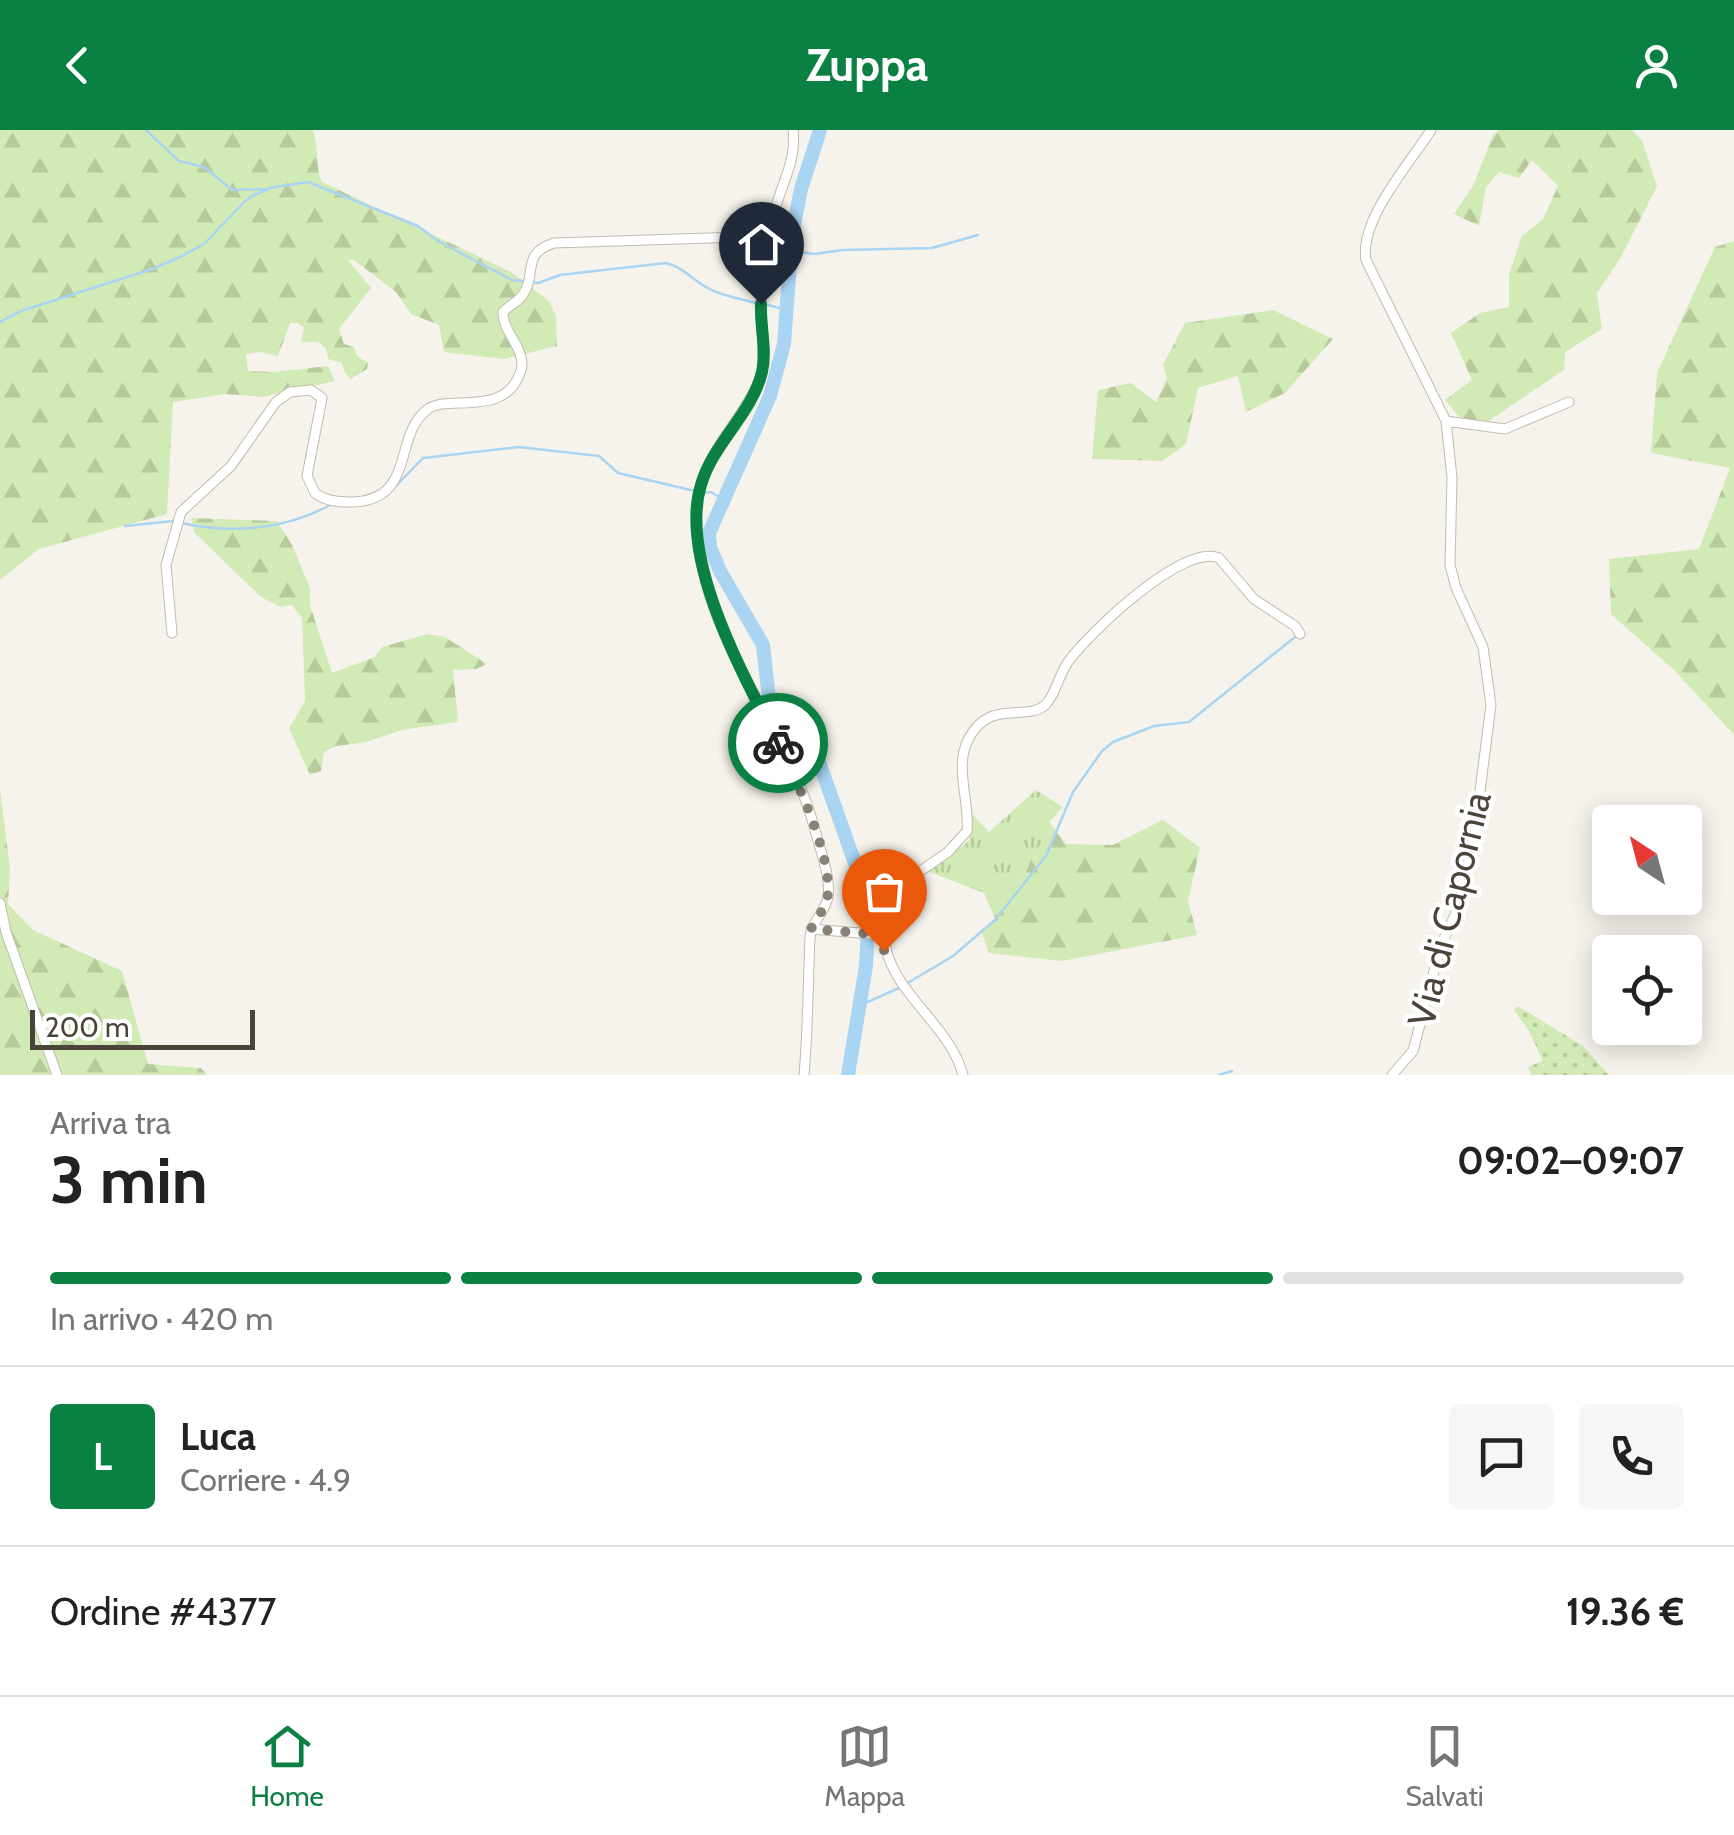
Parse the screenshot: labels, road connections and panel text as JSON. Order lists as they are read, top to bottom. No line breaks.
{"streets":{"street":["Via di Capornia"]},"scale_bar":"200 m","north":"top left","page":{"header":"Zuppa","scale":"200 m","heading":["3 min","Arriva tra","09:02–09:07"],"panel":["Luca","Corriere · 4.9","Ordine #4377","19.36 €"],"bar":"In arrivo · 420 m","round":"L","tabs":["Home","Mappa","Salvati"]}}
